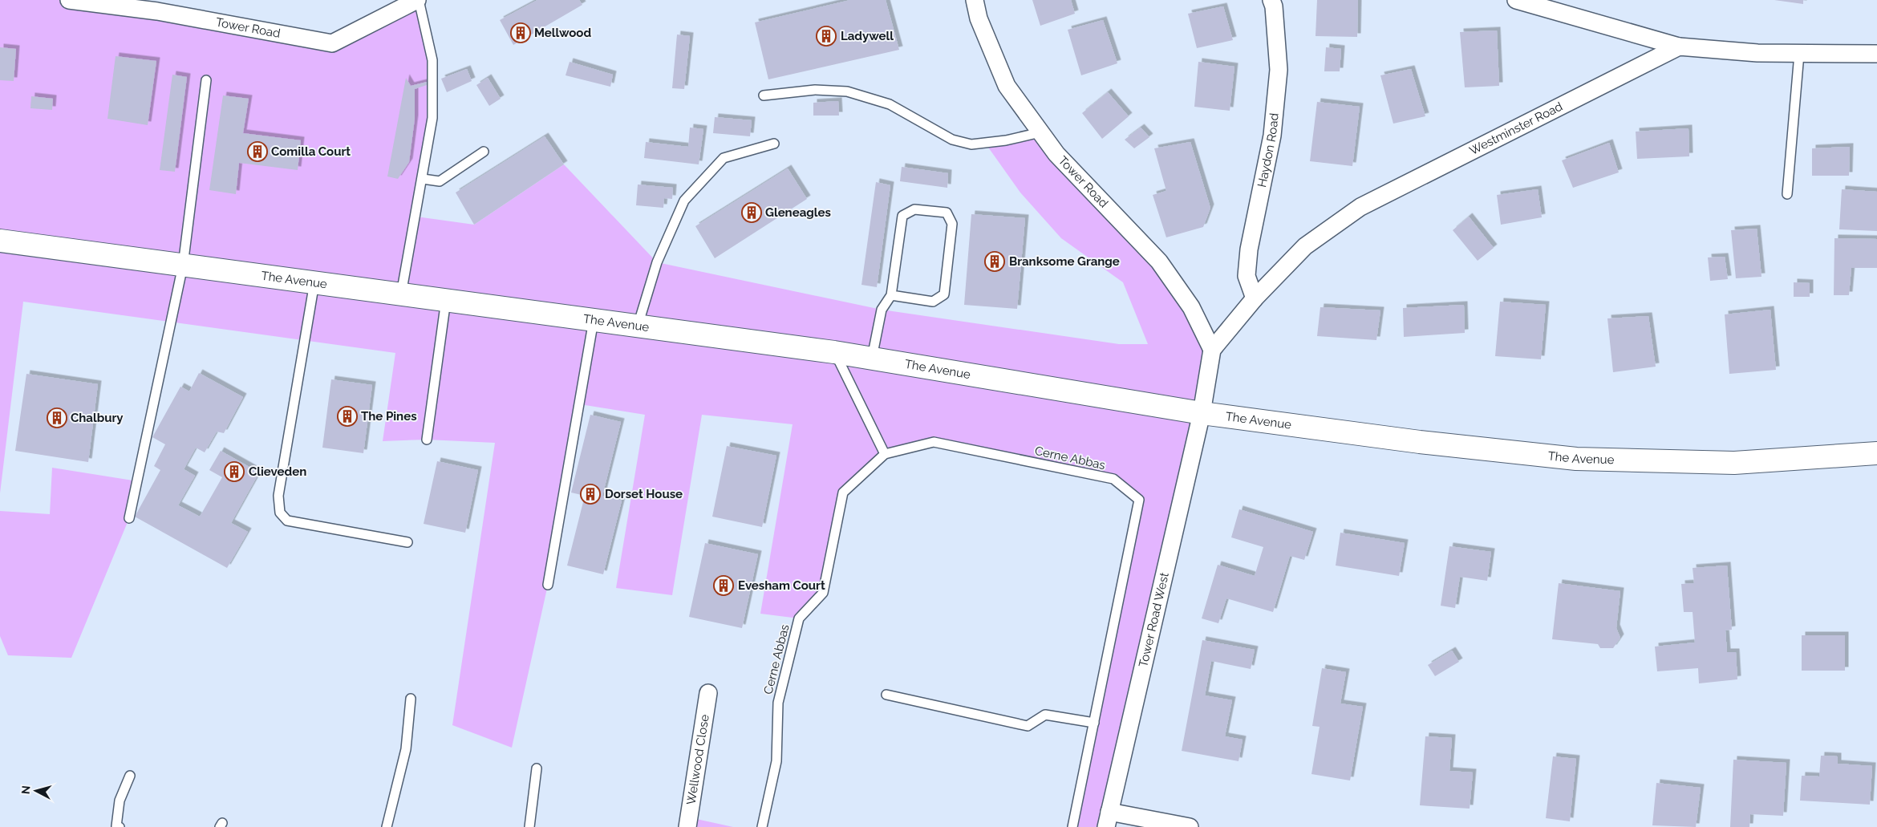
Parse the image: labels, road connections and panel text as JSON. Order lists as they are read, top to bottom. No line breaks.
{"streets":{"main road":["The Avenue"],"street":["Tower Road","Westminster Road","Haydon Road","Tower Road West","Wellwood Close"],"lane":["Cerne Abbas"]},"crossings":[["Tower Road","Westminster Road"],["Westminster Road","Haydon Road"],["The Avenue","Tower Road West"]],"places":{"building":["Mellwood","Ladywell","Comilla Court","Gleneagles","Branksome Grange","The Pines","Chalbury","Clieveden","Dorset House","Evesham Court"]},"north":"left"}
